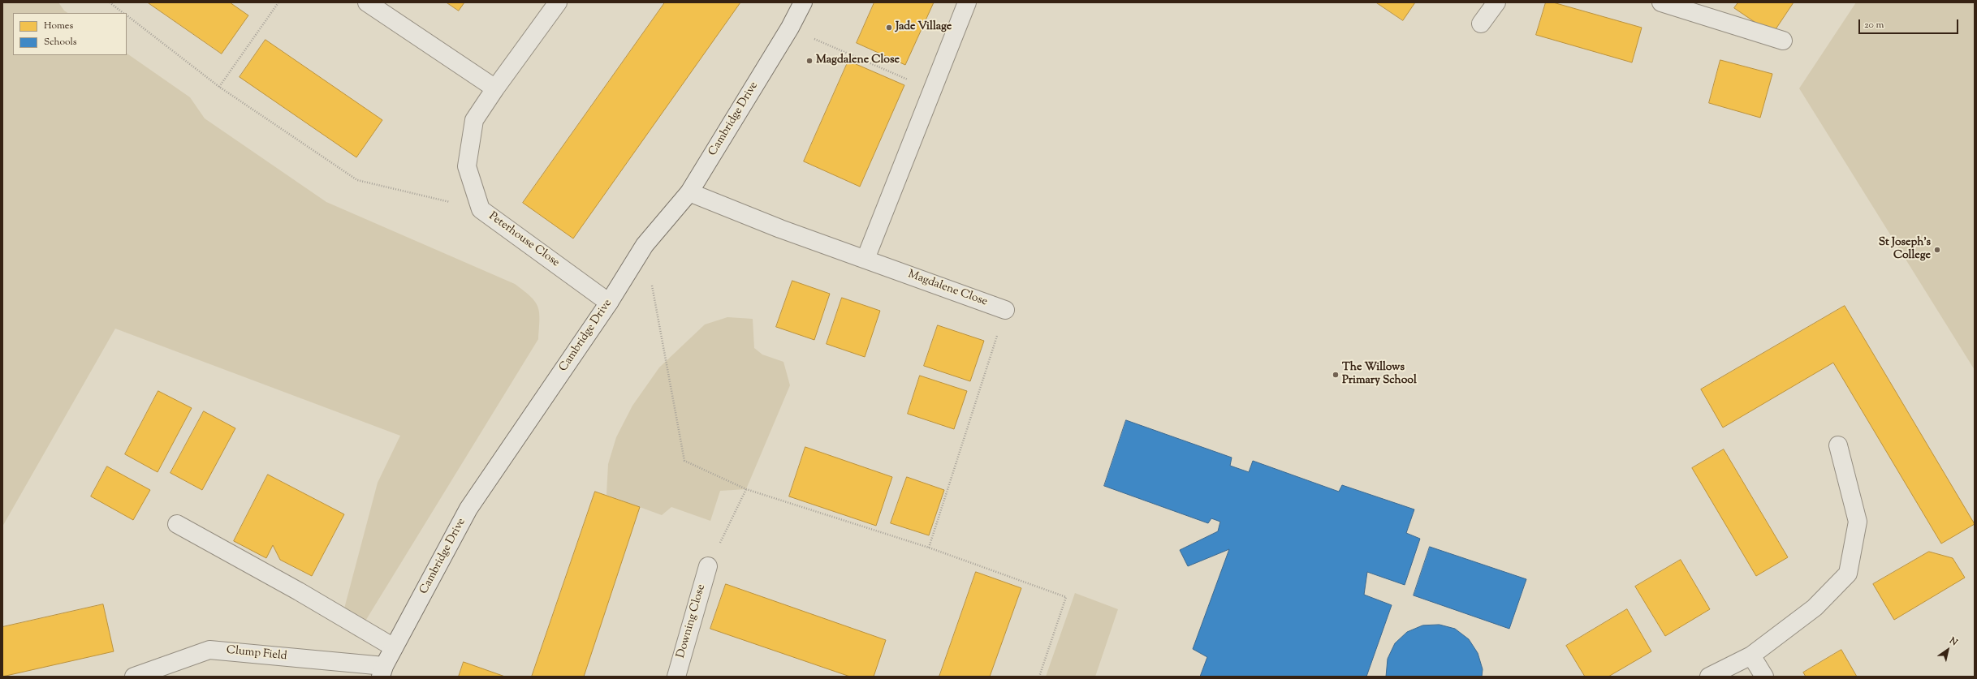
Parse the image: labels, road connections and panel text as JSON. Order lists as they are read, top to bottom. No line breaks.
{"streets":{"street":["Cambridge Drive","Peterhouse Close","Magdalene Close","Downing Close","Clump Field"]},"crossings":[["Cambridge Drive","Peterhouse Close"],["Cambridge Drive","Magdalene Close"],["Cambridge Drive","Clump Field"]],"places":["Jade Village","Magdalene Close","St Joseph's College","The Willows Primary School"],"legend":["Homes","Schools"],"scale_bar":"20 m","north":"top right"}
